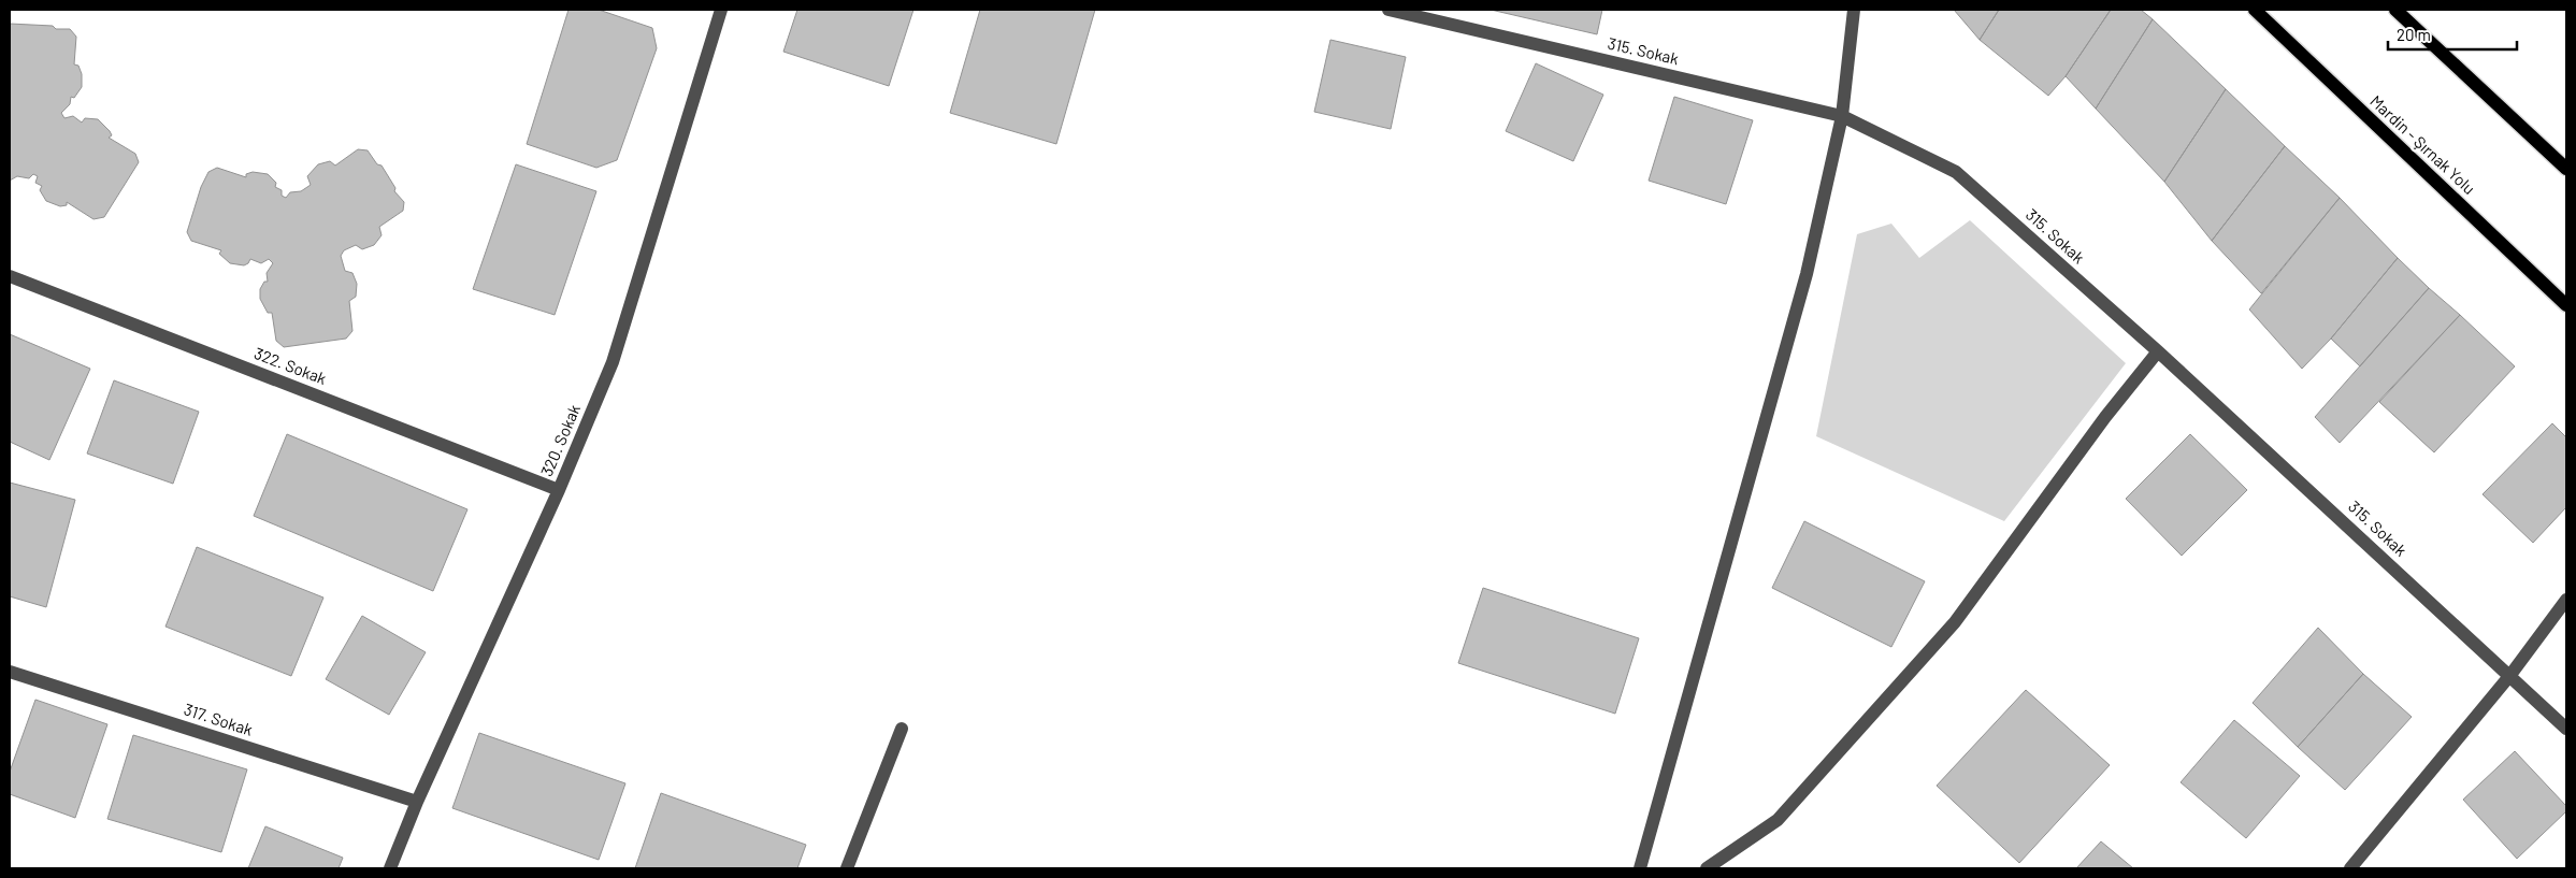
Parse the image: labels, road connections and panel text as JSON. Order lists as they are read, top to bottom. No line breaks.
{"streets":{"main road":["Mardin - Şırnak Yolu"],"street":["315. Sokak","322. Sokak","320. Sokak","317. Sokak"]},"crossings":[["322. Sokak","320. Sokak"],["320. Sokak","317. Sokak"]],"scale_bar":"20 m"}
